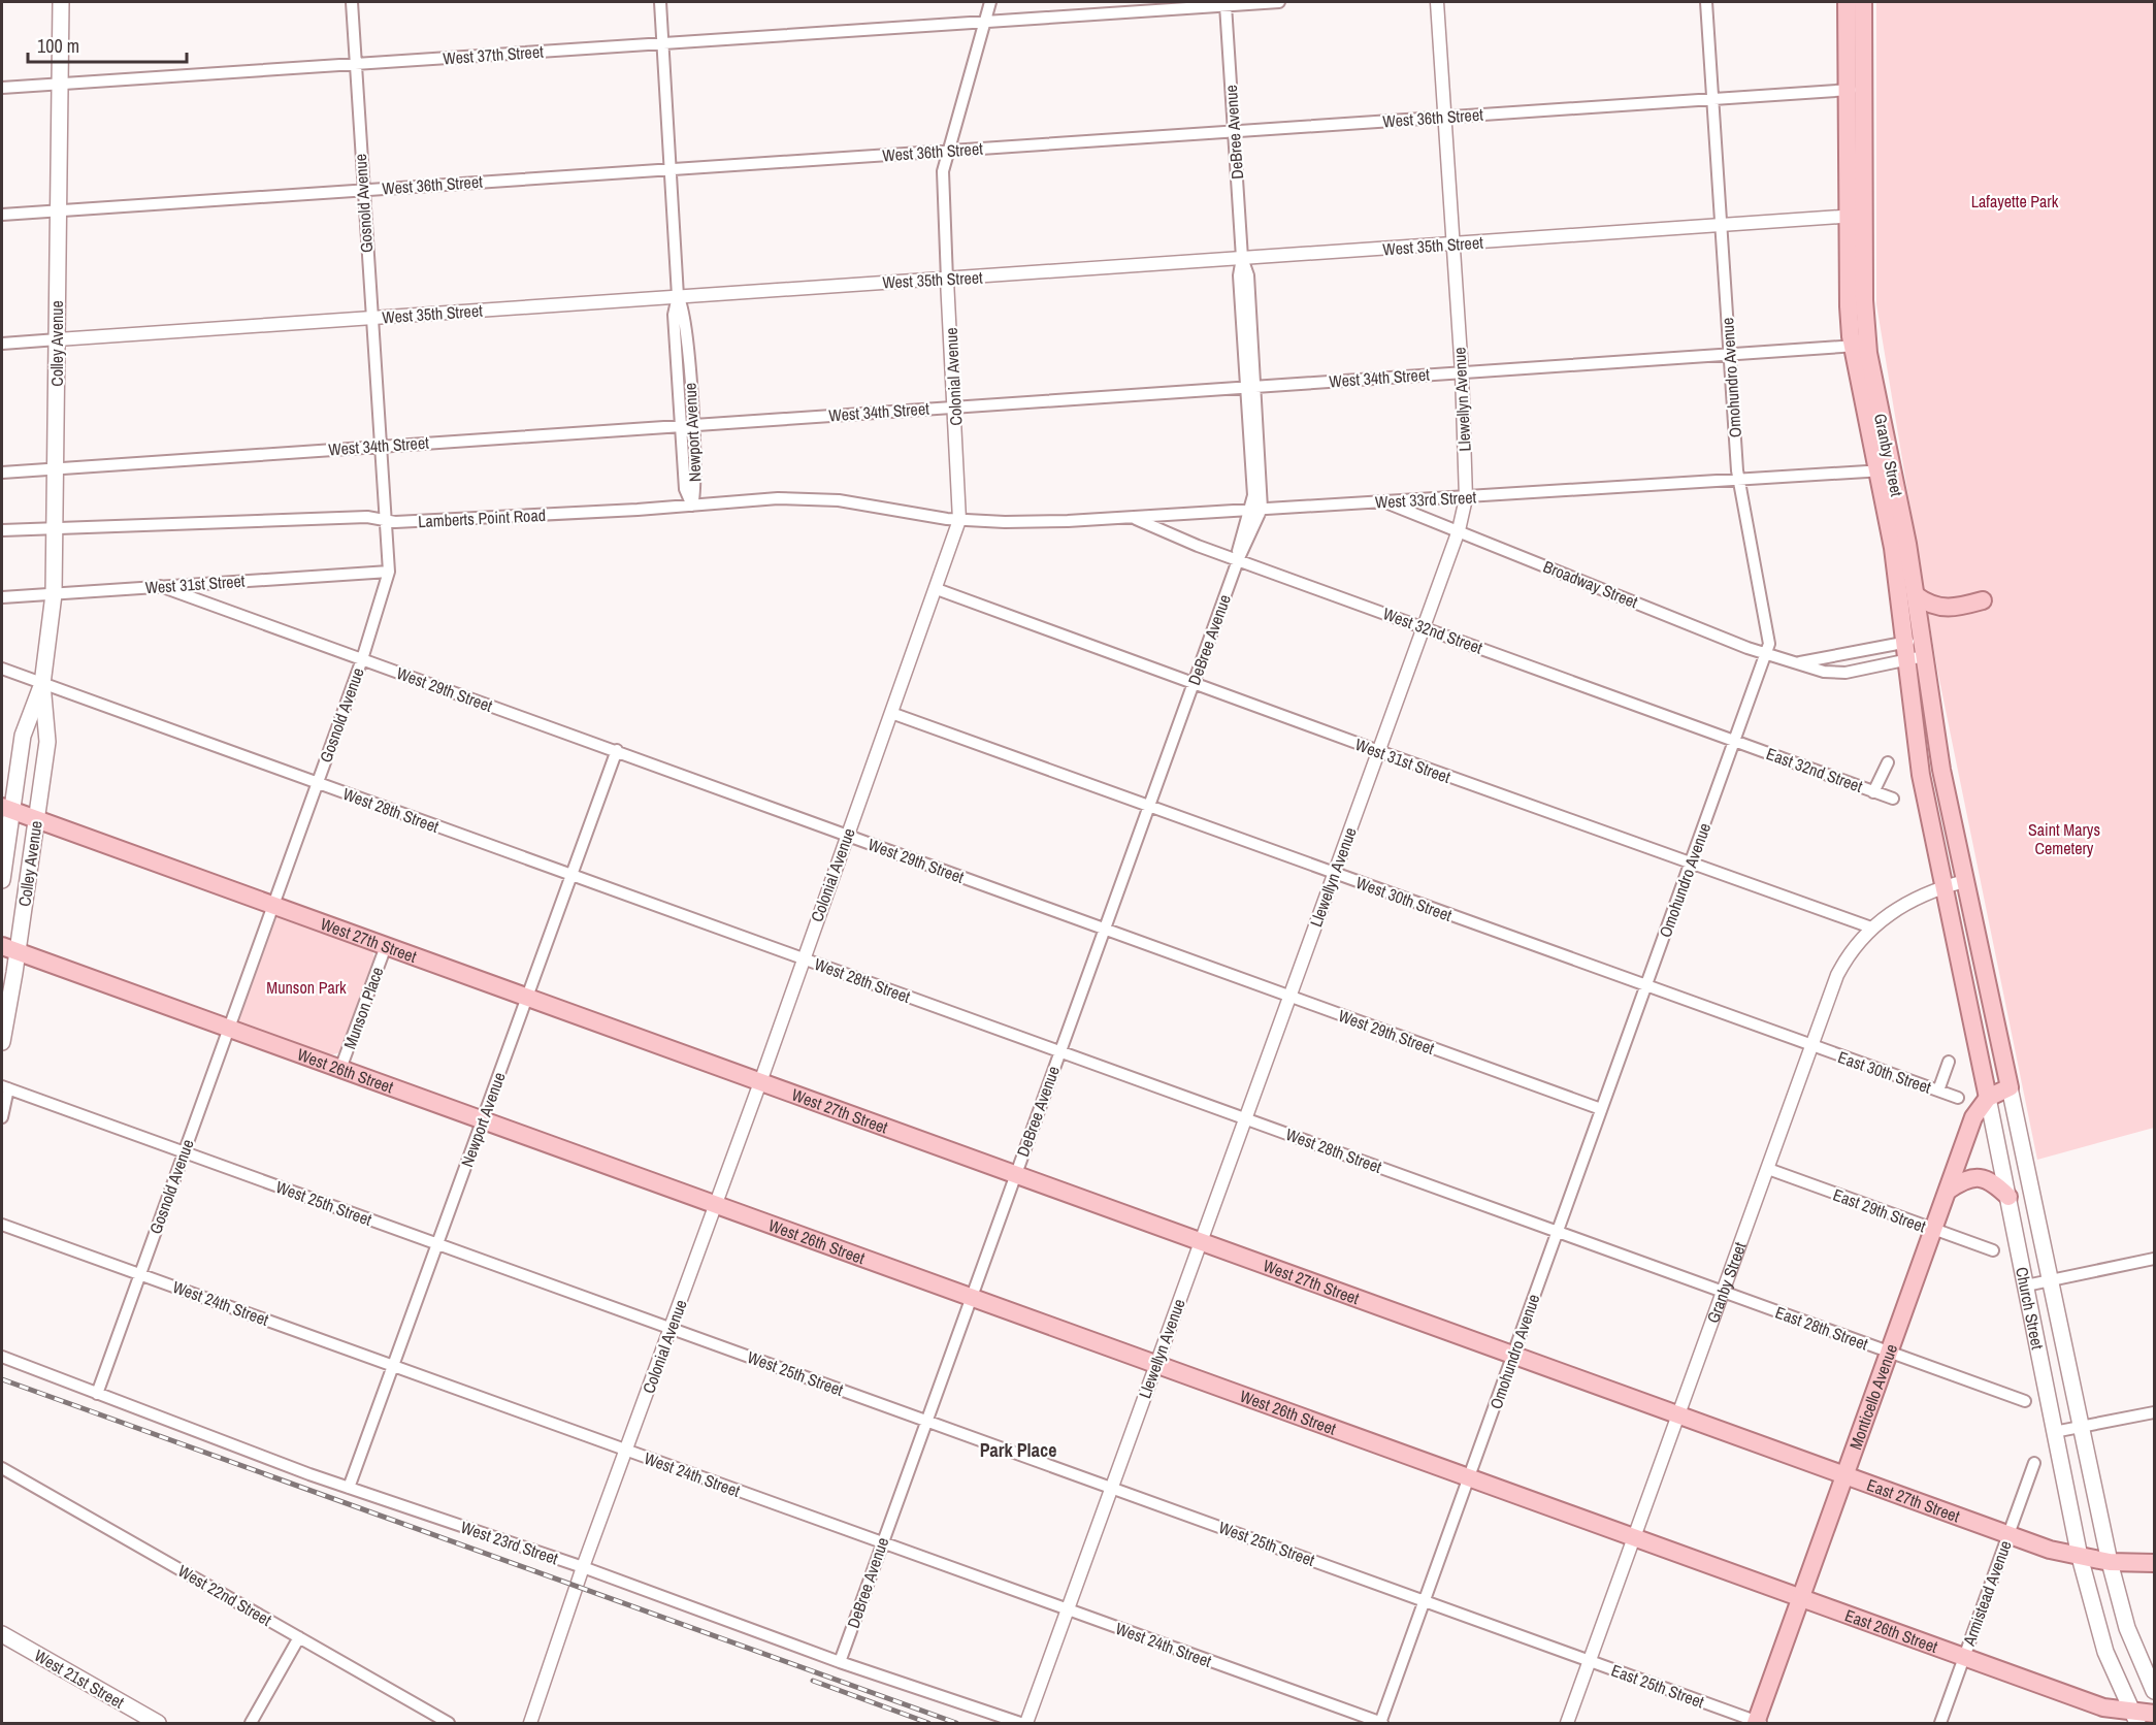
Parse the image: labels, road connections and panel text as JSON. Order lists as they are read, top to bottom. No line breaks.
{"streets":{"main road":["Colley Avenue","Granby Street","West 27th Street","West 26th Street","Church Street","Monticello Avenue","East 27th Street","East 26th Street","West 21st Street"],"street":["West 37th Street","West 36th Street","DeBree Avenue","Gosnold Avenue","West 35th Street","Colonial Avenue","West 34th Street","Omohundro Avenue","Llewellyn Avenue","Newport Avenue","West 33rd Street","Lamberts Point Road","West 31st Street","Broadway Street","West 32nd Street","West 29th Street","East 32nd Street","West 28th Street","West 30th Street","Munson Place","East 30th Street","West 25th Street","East 29th Street","West 24th Street","East 28th Street","West 23rd Street","Armistead Avenue","West 22nd Street","East 25th Street"]},"crossings":[["West 37th Street","DeBree Avenue"],["West 37th Street","Gosnold Avenue"],["West 37th Street","Colley Avenue"],["West 37th Street","Colonial Avenue"],["West 37th Street","Newport Avenue"],["West 36th Street","DeBree Avenue"],["West 36th Street","Gosnold Avenue"],["West 36th Street","Colley Avenue"],["West 36th Street","Colonial Avenue"],["West 36th Street","Omohundro Avenue"],["West 36th Street","Llewellyn Avenue"],["West 36th Street","Newport Avenue"],["West 36th Street","Granby Street"],["DeBree Avenue","West 35th Street"],["DeBree Avenue","West 34th Street"],["DeBree Avenue","West 33rd Street"],["DeBree Avenue","West 31st Street"],["DeBree Avenue","West 32nd Street"],["DeBree Avenue","West 29th Street"],["DeBree Avenue","West 28th Street"],["DeBree Avenue","West 30th Street"],["DeBree Avenue","West 27th Street"],["DeBree Avenue","West 26th Street"],["DeBree Avenue","West 25th Street"],["DeBree Avenue","West 24th Street"],["DeBree Avenue","West 23rd Street"],["Gosnold Avenue","West 35th Street"],["Gosnold Avenue","West 34th Street"],["Gosnold Avenue","Lamberts Point Road"],["Gosnold Avenue","West 31st Street"],["Gosnold Avenue","West 29th Street"],["Gosnold Avenue","West 28th Street"],["Gosnold Avenue","West 27th Street"],["Gosnold Avenue","West 26th Street"],["Gosnold Avenue","West 25th Street"],["Gosnold Avenue","West 24th Street"],["Gosnold Avenue","West 23rd Street"],["West 35th Street","Colley Avenue"],["West 35th Street","Colonial Avenue"],["West 35th Street","Omohundro Avenue"],["West 35th Street","Llewellyn Avenue"],["West 35th Street","Newport Avenue"],["West 35th Street","Granby Street"],["Colley Avenue","West 34th Street"],["Colley Avenue","Lamberts Point Road"],["Colley Avenue","West 31st Street"],["Colley Avenue","West 28th Street"],["Colley Avenue","West 27th Street"],["Colley Avenue","West 26th Street"],["Colonial Avenue","West 34th Street"],["Colonial Avenue","West 33rd Street"],["Colonial Avenue","Lamberts Point Road"],["Colonial Avenue","West 31st Street"],["Colonial Avenue","West 29th Street"],["Colonial Avenue","West 28th Street"],["Colonial Avenue","West 30th Street"],["Colonial Avenue","West 27th Street"],["Colonial Avenue","West 26th Street"],["Colonial Avenue","West 25th Street"],["Colonial Avenue","West 24th Street"],["Colonial Avenue","West 23rd Street"],["West 34th Street","Omohundro Avenue"],["West 34th Street","Llewellyn Avenue"],["West 34th Street","Newport Avenue"],["West 34th Street","Granby Street"],["Omohundro Avenue","West 33rd Street"],["Omohundro Avenue","West 31st Street"],["Omohundro Avenue","Broadway Street"],["Omohundro Avenue","West 32nd Street"],["Omohundro Avenue","West 29th Street"],["Omohundro Avenue","East 32nd Street"],["Omohundro Avenue","West 28th Street"],["Omohundro Avenue","West 30th Street"],["Omohundro Avenue","West 27th Street"],["Omohundro Avenue","West 26th Street"],["Omohundro Avenue","West 25th Street"],["Omohundro Avenue","West 24th Street"],["Llewellyn Avenue","West 33rd Street"],["Llewellyn Avenue","West 31st Street"],["Llewellyn Avenue","Broadway Street"],["Llewellyn Avenue","West 32nd Street"],["Llewellyn Avenue","West 29th Street"],["Llewellyn Avenue","West 28th Street"],["Llewellyn Avenue","West 30th Street"],["Llewellyn Avenue","West 27th Street"],["Llewellyn Avenue","West 26th Street"],["Llewellyn Avenue","West 25th Street"],["Llewellyn Avenue","West 24th Street"],["Newport Avenue","Lamberts Point Road"],["Newport Avenue","West 29th Street"],["Newport Avenue","West 28th Street"],["Newport Avenue","West 27th Street"],["Newport Avenue","West 26th Street"],["Newport Avenue","West 25th Street"],["Newport Avenue","West 24th Street"],["Newport Avenue","West 23rd Street"],["Granby Street","West 33rd Street"],["Granby Street","West 31st Street"],["Granby Street","Broadway Street"],["Granby Street","West 28th Street"],["Granby Street","West 30th Street"],["Granby Street","West 27th Street"],["Granby Street","West 26th Street"],["Granby Street","East 30th Street"],["Granby Street","West 25th Street"],["Granby Street","East 29th Street"],["Granby Street","Church Street"],["Granby Street","East 28th Street"],["Granby Street","East 27th Street"],["Granby Street","East 26th Street"],["Granby Street","East 25th Street"],["West 33rd Street","Lamberts Point Road"],["West 33rd Street","Broadway Street"],["West 33rd Street","West 32nd Street"],["West 31st Street","West 29th Street"],["West 32nd Street","East 32nd Street"],["West 28th Street","East 28th Street"],["West 30th Street","East 30th Street"],["West 27th Street","Munson Place"],["West 27th Street","East 27th Street"],["Munson Place","West 26th Street"],["West 26th Street","East 26th Street"],["West 25th Street","East 25th Street"],["East 29th Street","Monticello Avenue"],["Church Street","Monticello Avenue"],["Church Street","East 27th Street"],["Church Street","East 26th Street"],["East 28th Street","Monticello Avenue"],["Monticello Avenue","East 27th Street"],["Monticello Avenue","East 26th Street"],["Monticello Avenue","East 25th Street"],["East 27th Street","Armistead Avenue"],["Armistead Avenue","East 26th Street"]],"districts":["Park Place"],"parks":["Lafayette Park","Saint Marys Cemetery","Munson Park"],"scale_bar":"100 m"}
